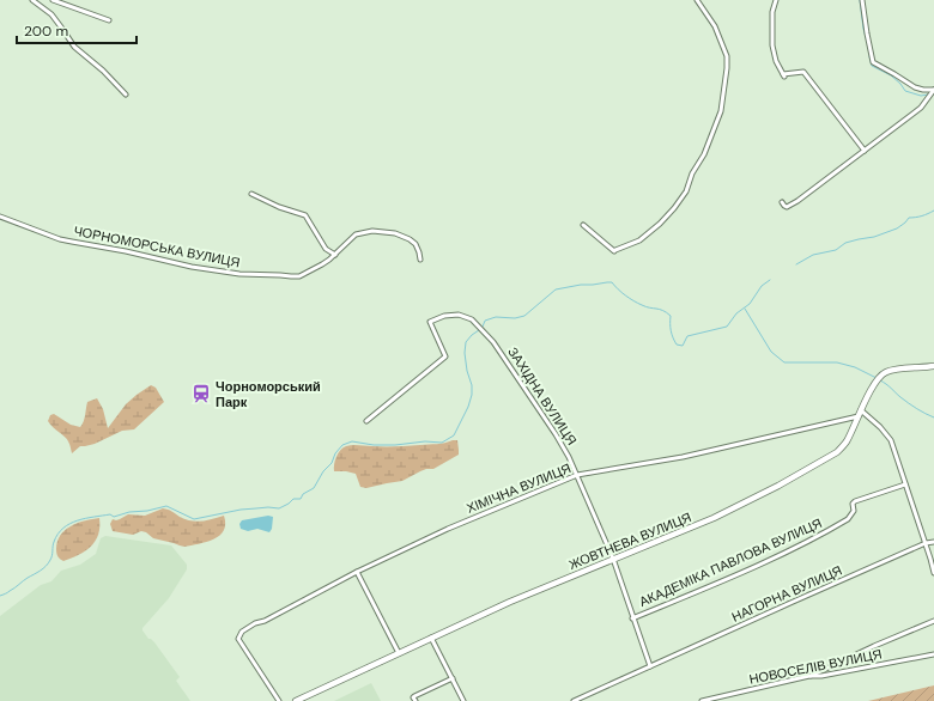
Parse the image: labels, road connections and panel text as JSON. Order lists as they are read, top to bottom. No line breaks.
{"streets":{"main road":["ЖОВТНЕВА ВУЛИЦЯ"],"street":["ЧОРНОМОРСЬКА ВУЛИЦЯ","ЗАХІДНА ВУЛИЦЯ","ХІМІЧНА ВУЛИЦЯ","АКАДЕМІКА ПАВЛОВА ВУЛИЦЯ","НАГОРНА ВУЛИЦЯ","НОВОСЕЛІВ ВУЛИЦЯ"]},"crossings":[["ЗАХІДНА ВУЛИЦЯ","ХІМІЧНА ВУЛИЦЯ"],["ЗАХІДНА ВУЛИЦЯ","ЖОВТНЕВА ВУЛИЦЯ"],["ЗАХІДНА ВУЛИЦЯ","АКАДЕМІКА ПАВЛОВА ВУЛИЦЯ"],["ЗАХІДНА ВУЛИЦЯ","НАГОРНА ВУЛИЦЯ"],["ХІМІЧНА ВУЛИЦЯ","ЖОВТНЕВА ВУЛИЦЯ"]],"places":{"station":["Чорноморський Парк"]},"scale_bar":"200 m"}
